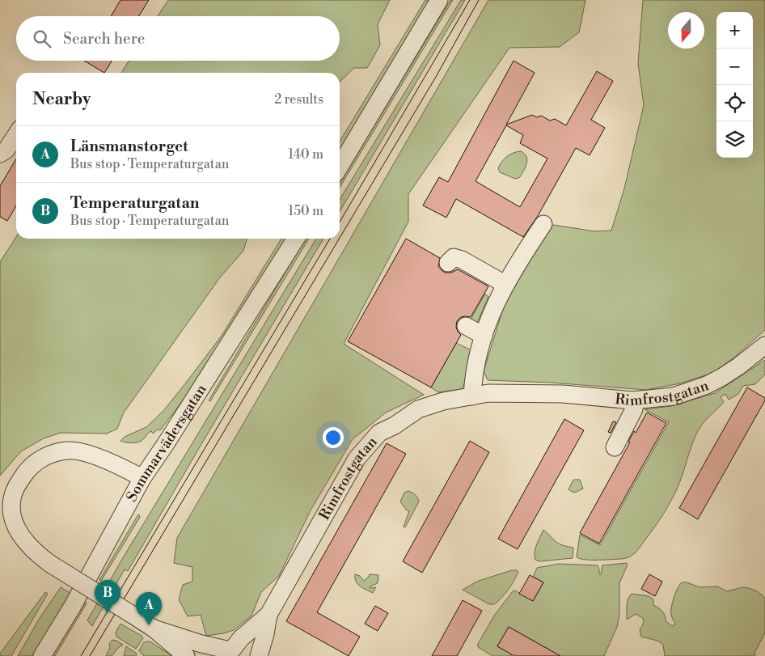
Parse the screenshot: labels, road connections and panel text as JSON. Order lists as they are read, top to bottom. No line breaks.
{"streets":{"street":["Rimfrostgatan","Sommarvädersgatan"]},"north":"bottom","page":{"map_buttons":["+","−"],"search":"Search here","heading":["Nearby","2 results"],"list":[{"mark":"A","name":"Länsmanstorget","note":"Bus stop · Temperaturgatan","value":"140 m"},{"mark":"B","name":"Temperaturgatan","note":"Bus stop · Temperaturgatan","value":"150 m"}],"pins":["B","A"]}}
